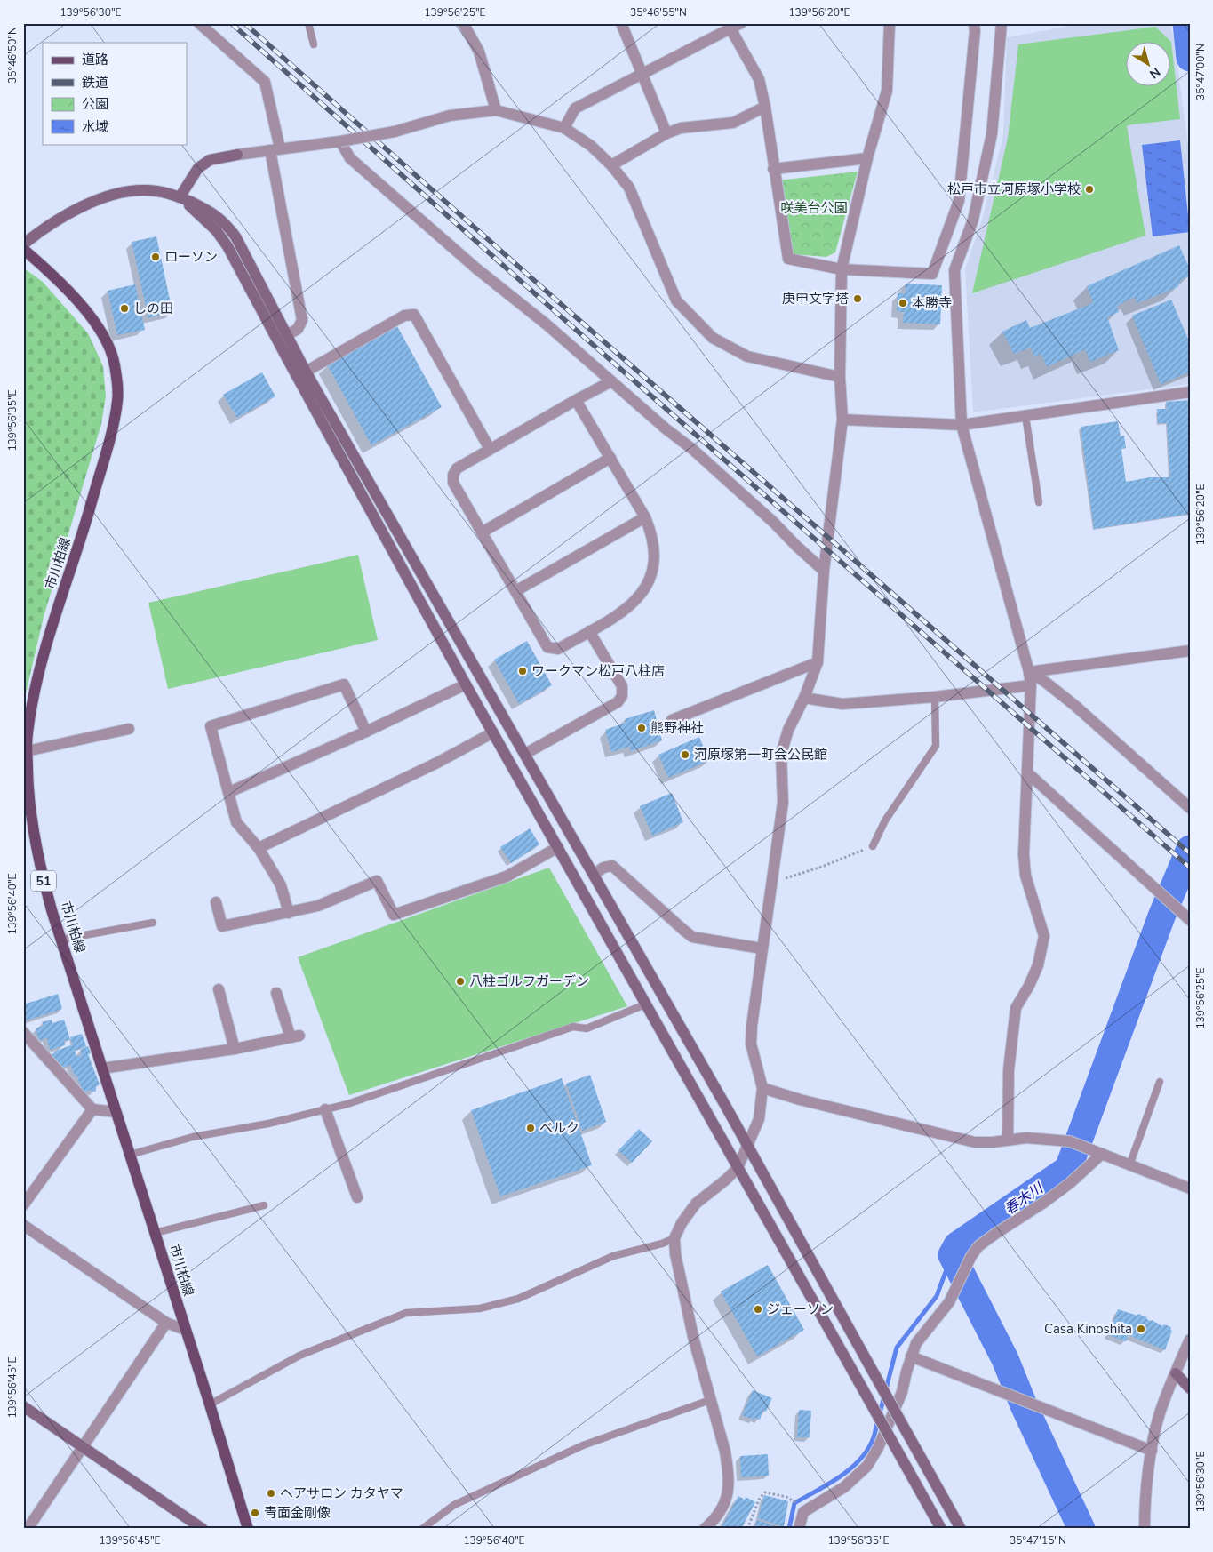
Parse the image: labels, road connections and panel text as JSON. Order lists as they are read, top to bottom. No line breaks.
{"streets":{"main road":["市川柏線","51"]},"water":["春木川"],"parks":["咲美台公園"],"places":["松戸市立河原塚小学校","ローソン","庚申文字塔","本勝寺","しの田","ワークマン松戸八柱店","熊野神社","河原塚第一町会公民館","八柱ゴルフガーデン","ベルク","ジェーソン","Casa Kinoshita","ヘアサロン カタヤマ","青面金剛像"],"legend":["道路","鉄道","公園","水域"],"north":"bottom right","coordinates":["139°56'30\"E","139°56'25\"E","35°46'55\"N","139°56'20\"E","35°46'50\"N","35°47'00\"N","139°56'35\"E","139°56'40\"E","139°56'45\"E","35°47'15\"N"]}
